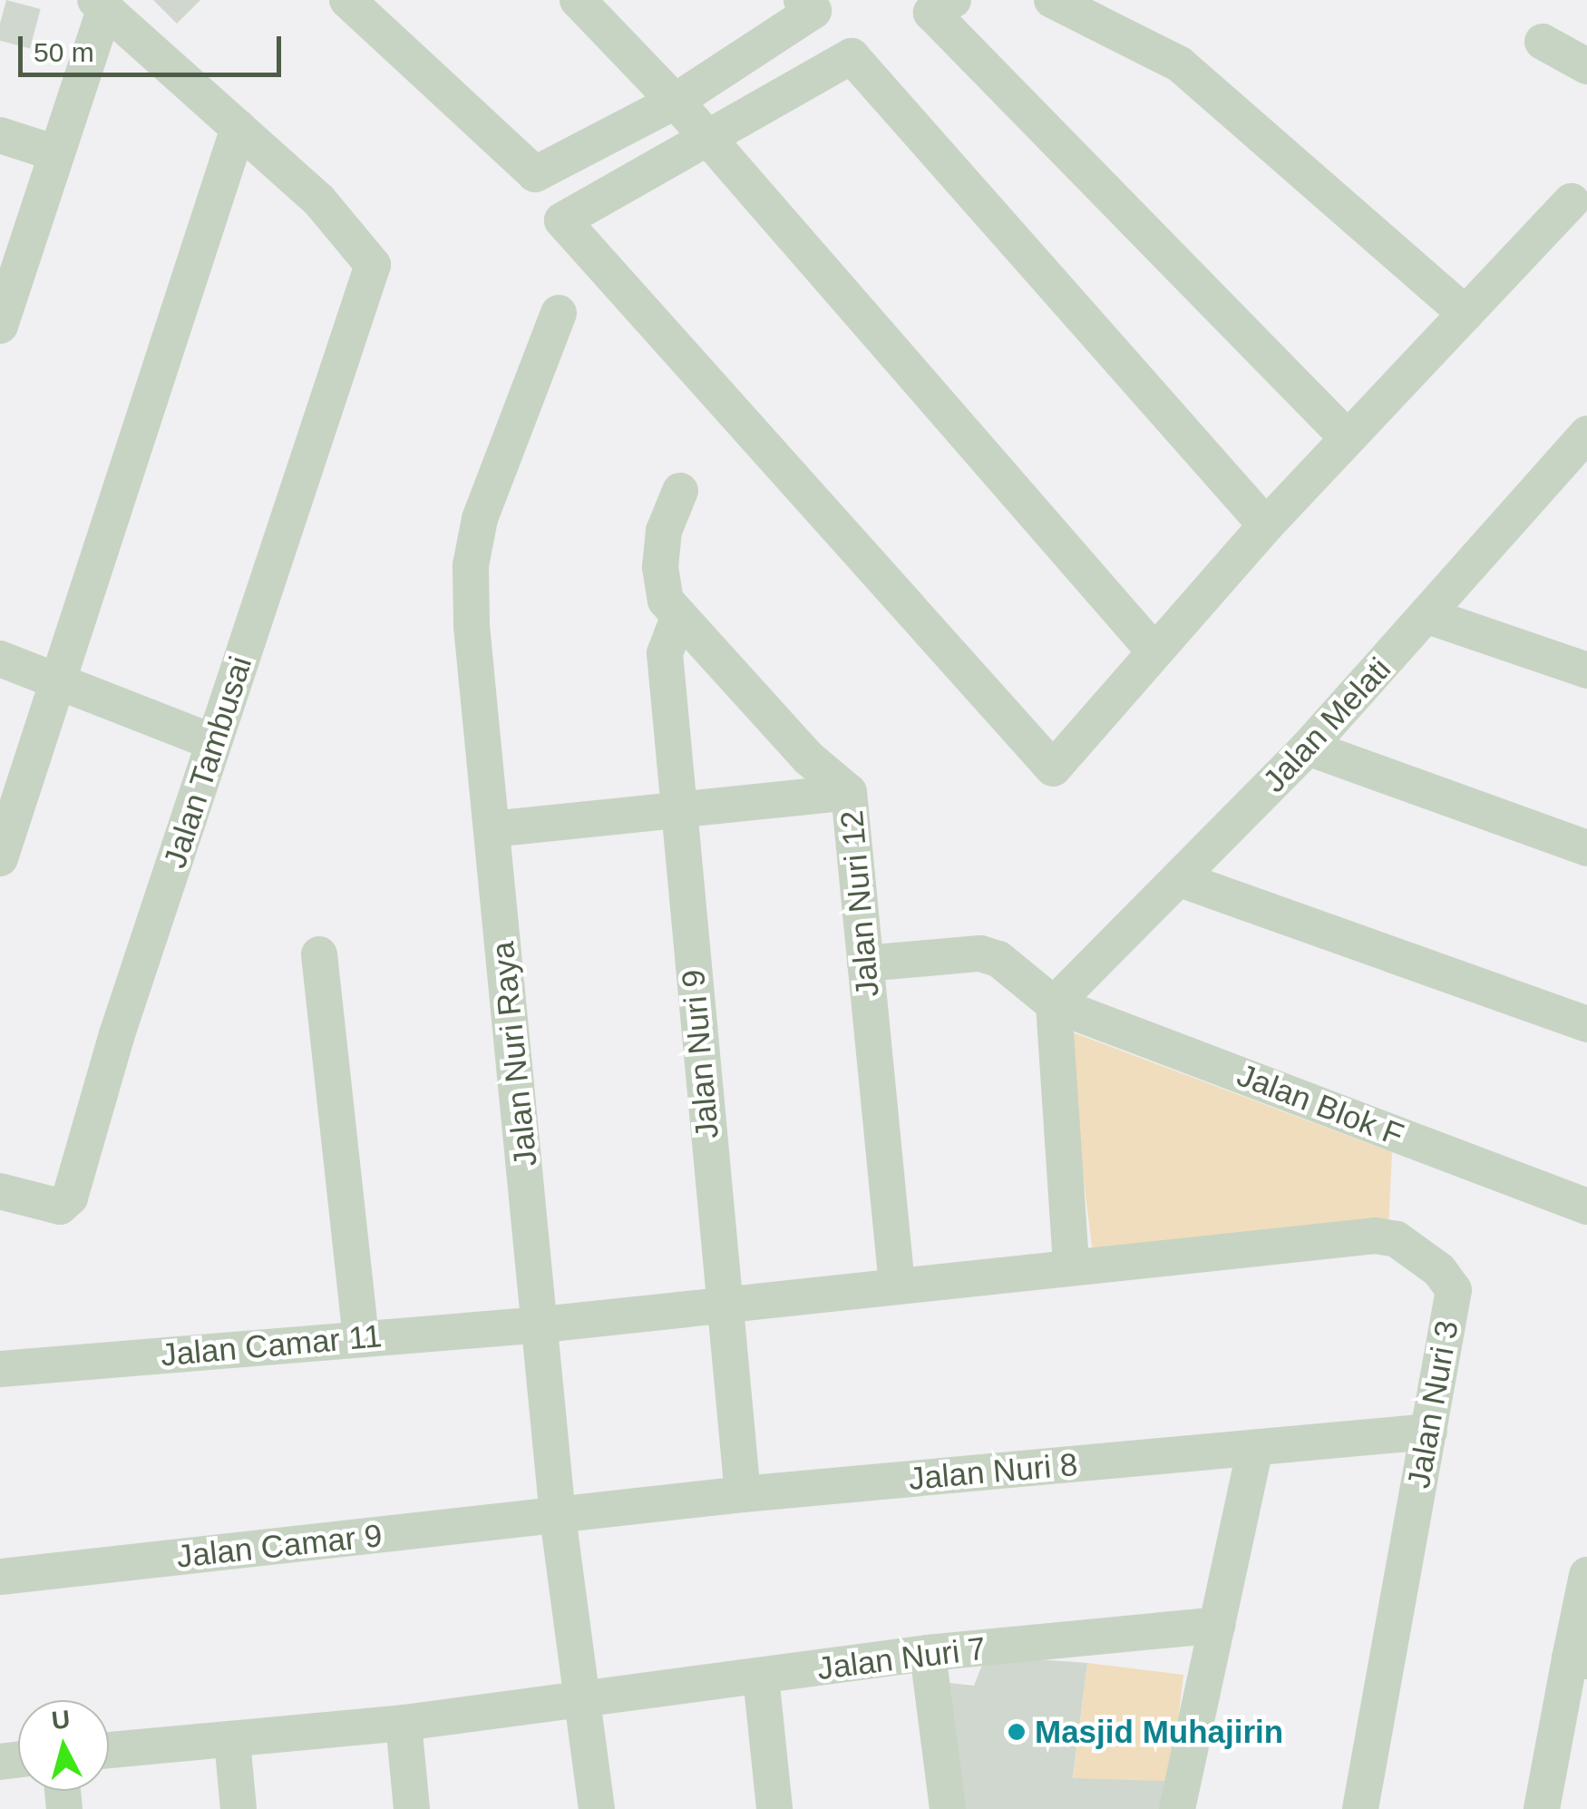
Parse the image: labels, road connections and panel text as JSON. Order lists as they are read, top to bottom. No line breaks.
{"streets":{"street":["Jalan Melati","Jalan Tambusai","Jalan Nuri 12","Jalan Nuri Raya","Jalan Nuri 9","Jalan Blok F","Jalan Camar 11","Jalan Nuri 3","Jalan Nuri 8","Jalan Camar 9","Jalan Nuri 7"]},"crossings":[["Jalan Melati","Jalan Blok F"],["Jalan Nuri 12","Jalan Nuri 9"],["Jalan Nuri 12","Jalan Blok F"],["Jalan Nuri 12","Jalan Camar 11"],["Jalan Nuri Raya","Jalan Camar 11"],["Jalan Nuri Raya","Jalan Nuri 8"],["Jalan Nuri Raya","Jalan Camar 9"],["Jalan Nuri Raya","Jalan Nuri 7"],["Jalan Nuri 9","Jalan Camar 11"],["Jalan Nuri 9","Jalan Nuri 8"],["Jalan Camar 11","Jalan Nuri 3"],["Jalan Nuri 3","Jalan Nuri 8"],["Jalan Nuri 8","Jalan Camar 9"]],"places":["Masjid Muhajirin"],"scale_bar":"50 m","north":"top"}
